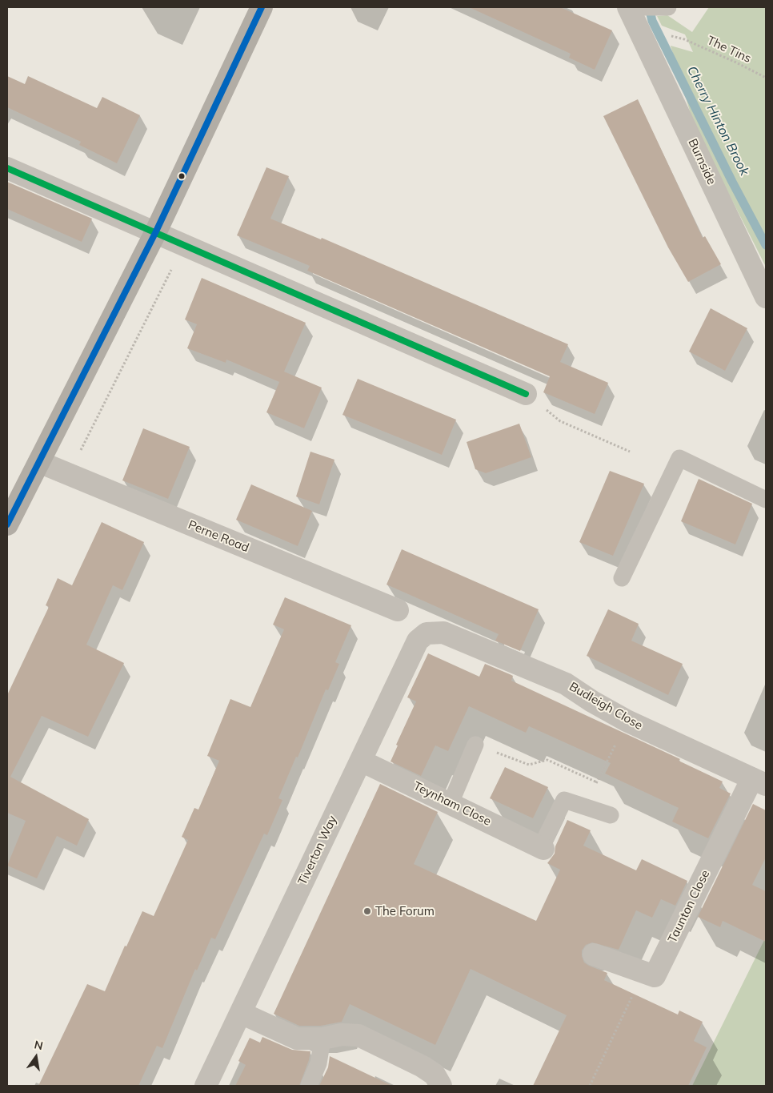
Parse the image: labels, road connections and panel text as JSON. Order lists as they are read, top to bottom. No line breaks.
{"streets":{"street":["Burnside","Perne Road","Budleigh Close","Teynham Close","Tiverton Way","Taunton Close"],"path":["The Tins"]},"crossings":[["Budleigh Close","Tiverton Way"],["Budleigh Close","Taunton Close"],["Teynham Close","Tiverton Way"]],"water":["Cherry Hinton Brook"],"places":["The Forum"],"north":"top"}
